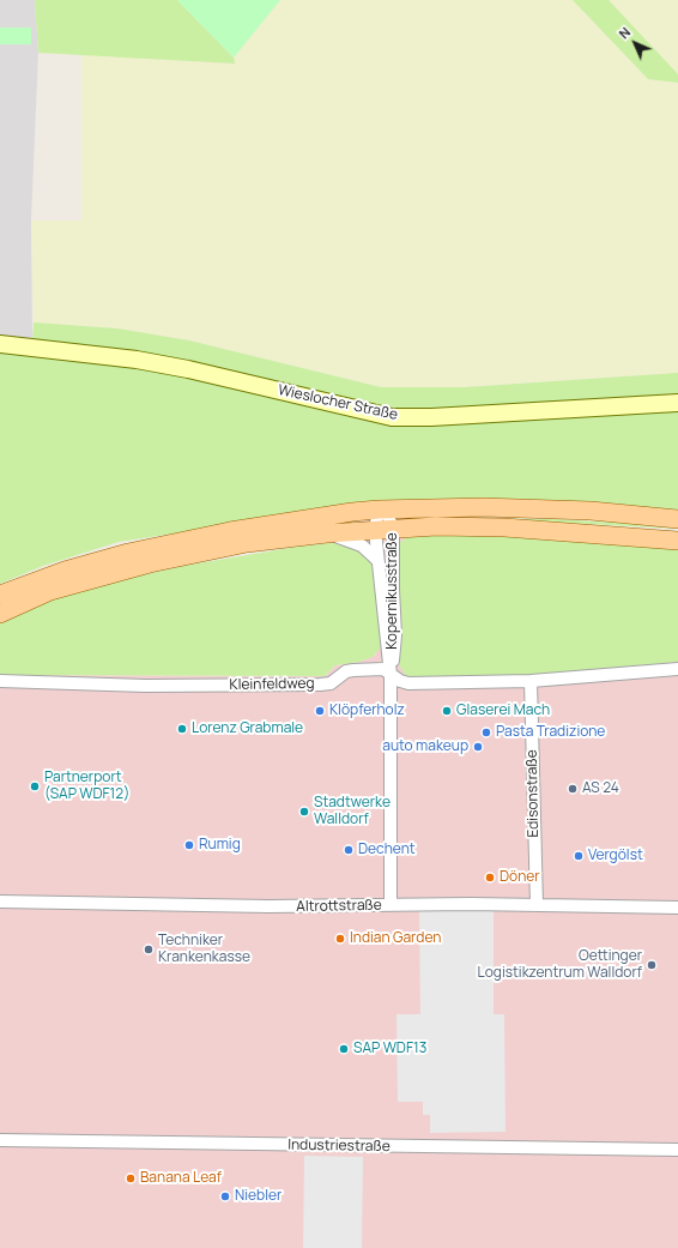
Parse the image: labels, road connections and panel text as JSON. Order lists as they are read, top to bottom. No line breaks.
{"streets":{"street":["Wieslocher Straße","Kopernikusstraße","Kleinfeldweg","Edisonstraße","Altrottstraße","Industriestraße"]},"crossings":[["Kopernikusstraße","Kleinfeldweg"],["Kopernikusstraße","Altrottstraße"],["Kleinfeldweg","Edisonstraße"],["Edisonstraße","Altrottstraße"]],"places":["Klöpferholz","Glaserei Mach","Lorenz Grabmale","Pasta Tradizione","auto makeup","Partnerport (SAP WDF12)","AS 24","Stadtwerke Walldorf","Rumig","Dechent","Vergölst","Döner","Indian Garden","Techniker Krankenkasse","Oettinger Logistikzentrum Walldorf","SAP WDF13","Banana Leaf","Niebler"],"north":"top left"}
